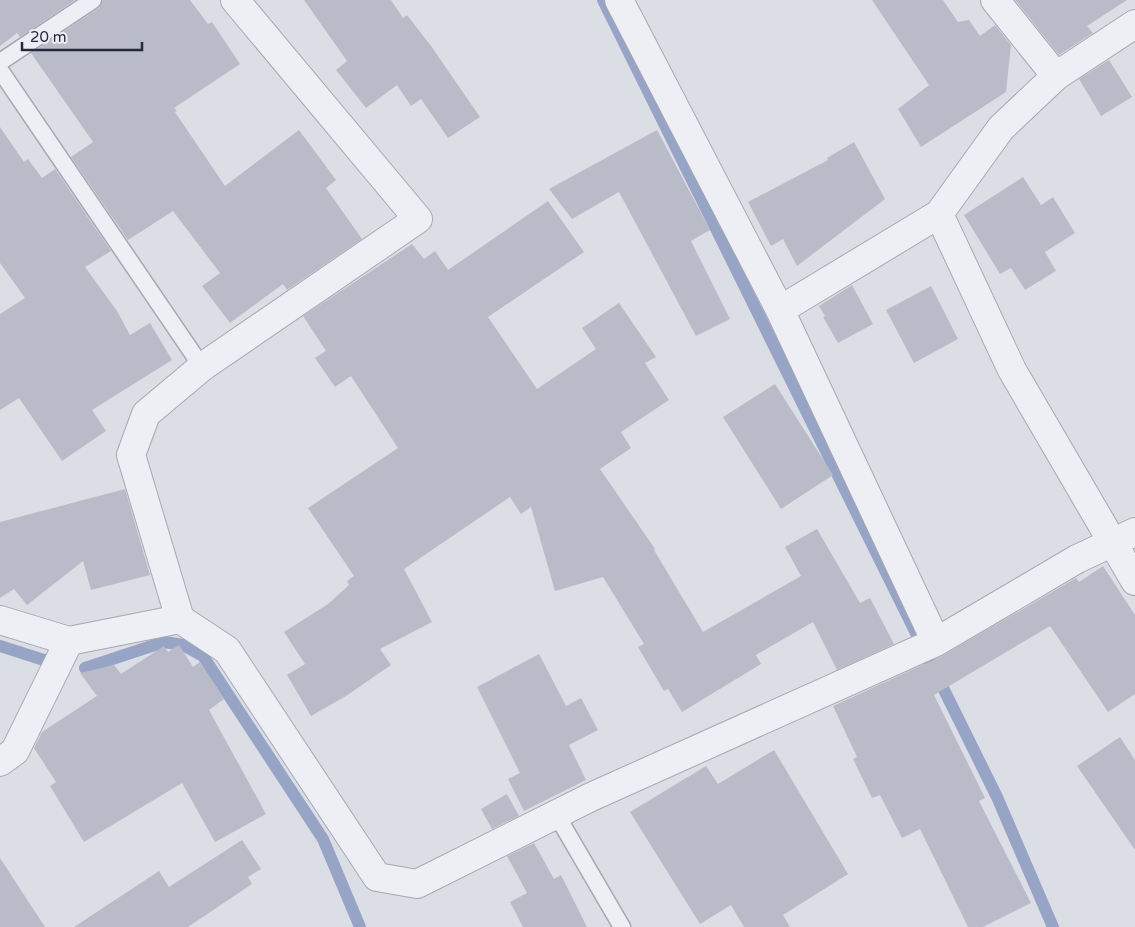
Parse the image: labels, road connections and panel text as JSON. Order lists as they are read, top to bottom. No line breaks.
{"scale_bar":"20 m"}
